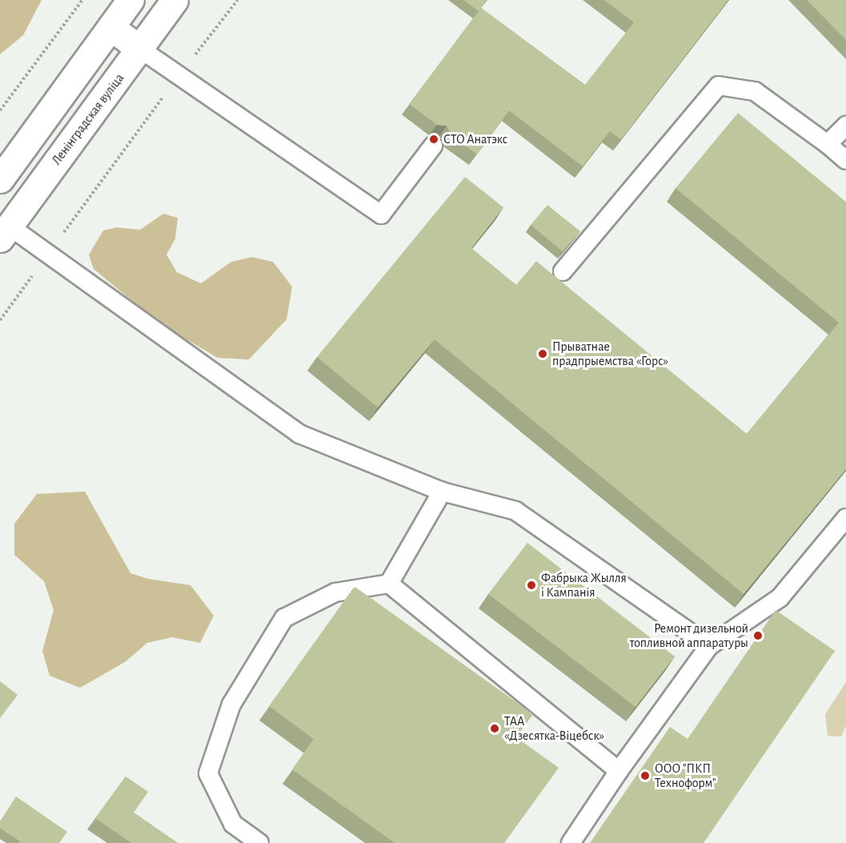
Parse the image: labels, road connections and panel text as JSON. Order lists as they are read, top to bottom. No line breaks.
{"streets":{"main road":["Ленінградская вуліца"]},"places":["СТО Анатэкс","Прыватнае прадпрыемства «Горс»","Фабрыка Жылля і Кампанія","Ремонт дизельной топливной аппаратуры","ТАА «Дзесятка-Віцебск»","ООО \"ПКП Техноформ\""]}
